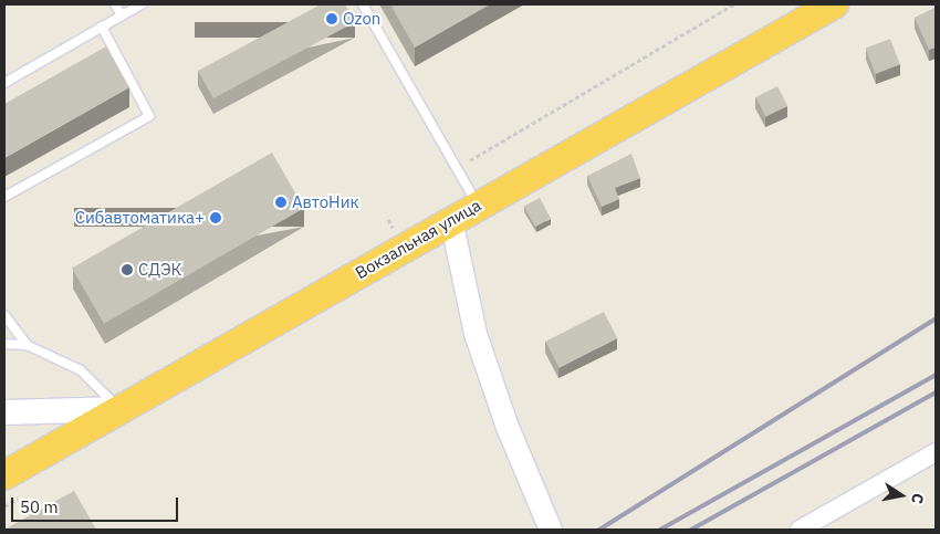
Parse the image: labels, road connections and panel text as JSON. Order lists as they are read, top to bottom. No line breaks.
{"streets":{"highway":["Вокзальная улица"]},"places":["Ozon","АвтоНик","Сибавтоматика+","СДЭК"],"scale_bar":"50 m","north":"right"}
